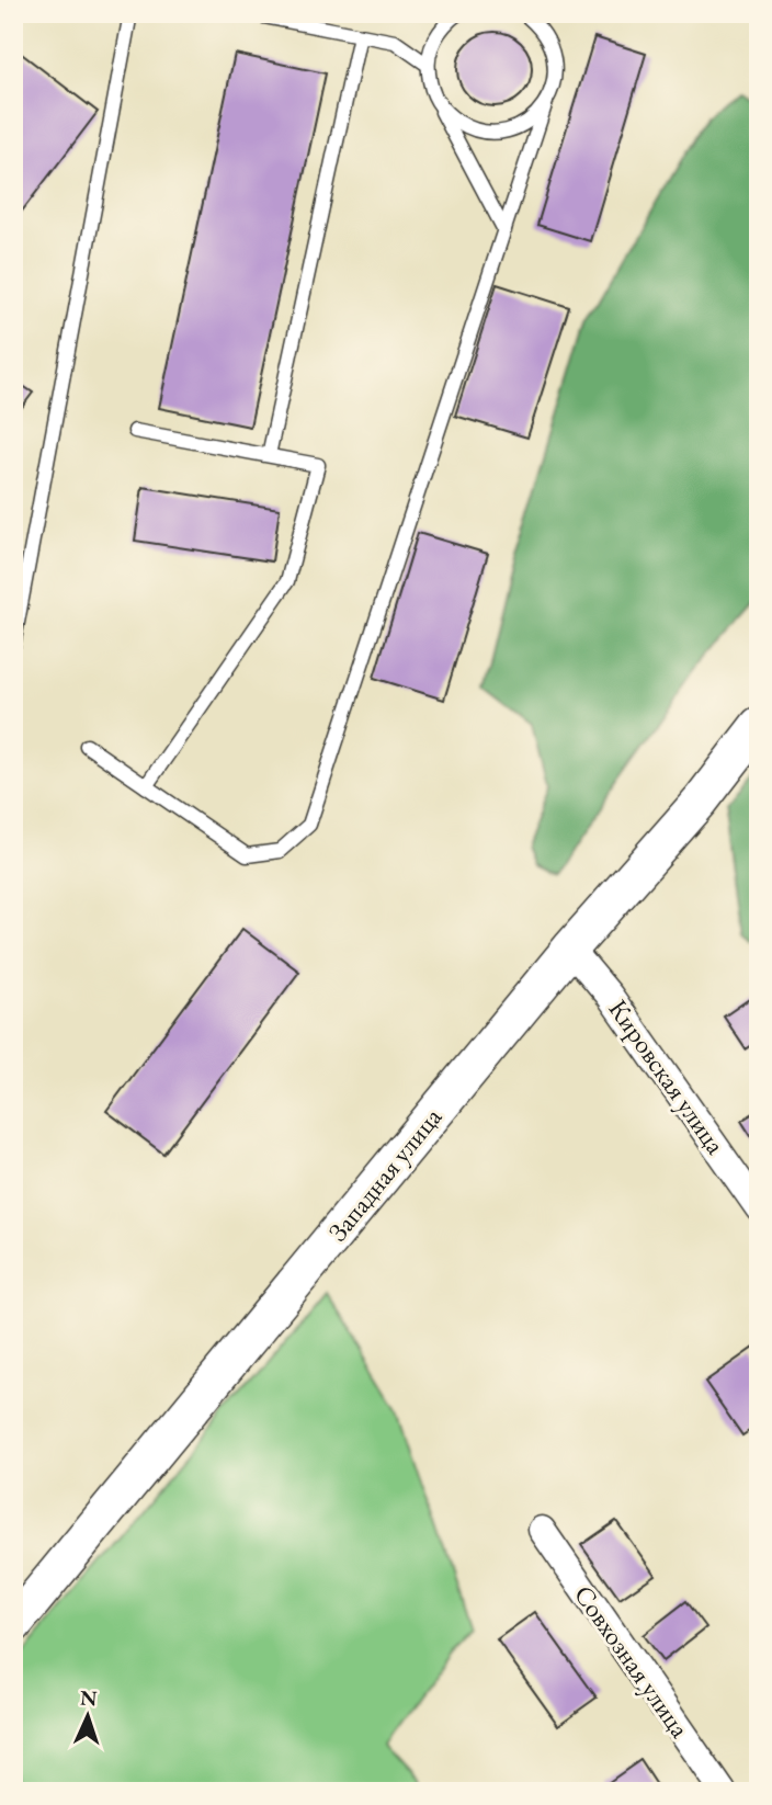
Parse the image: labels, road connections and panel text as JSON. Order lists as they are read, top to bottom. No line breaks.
{"streets":{"street":["Кировская улица","Западная улица","Совхозная улица"]},"crossings":[["Кировская улица","Западная улица"]],"north":"top"}
